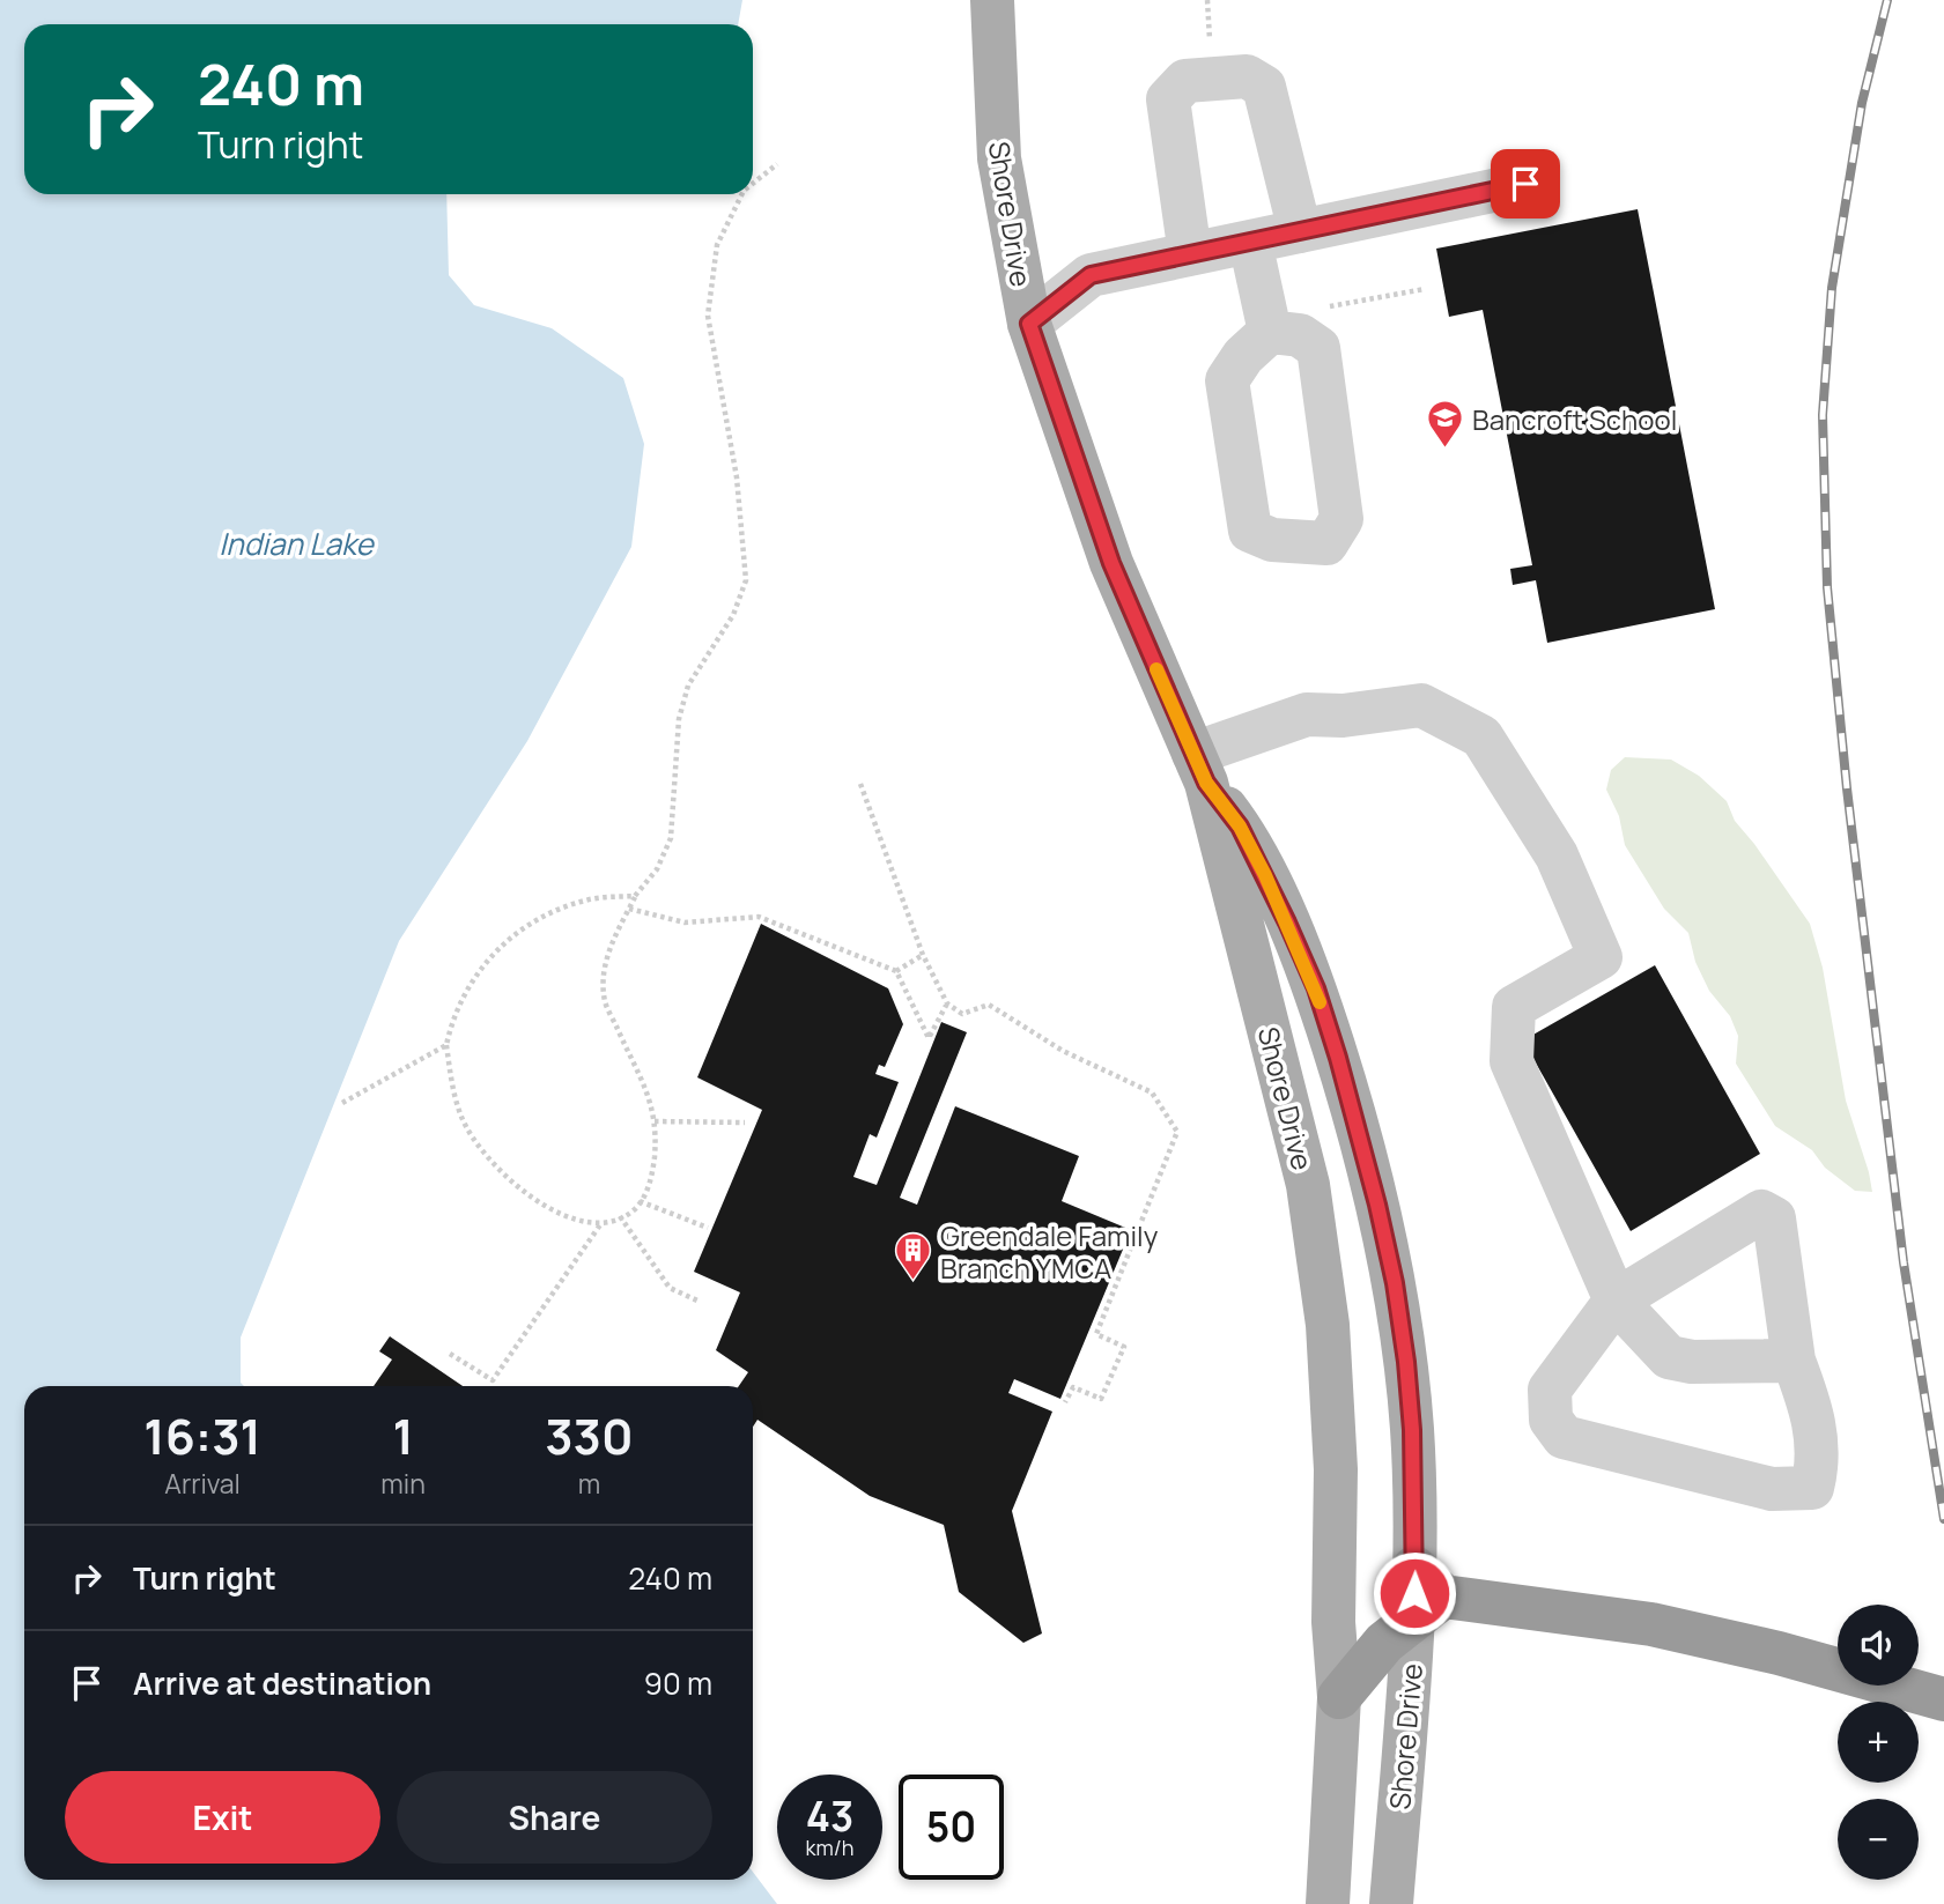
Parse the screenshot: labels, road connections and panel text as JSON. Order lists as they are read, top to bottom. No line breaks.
{"streets":{"main road":["Shore Drive"]},"water":["Indian Lake"],"places":{"school or university":["Bancroft School"],"building":["Greendale Family Branch YMCA"]},"page":{"turn":["240 m","Turn right"],"eta":["16:31","Arrival","1","min","330","m"],"list":[{"name":"Turn right","value":"240 m"},{"name":"Arrive at destination","value":"90 m"}],"map_buttons":["+","−"],"buttons":["Exit","Share"],"speed":"43 km/h","limit":"50"}}
